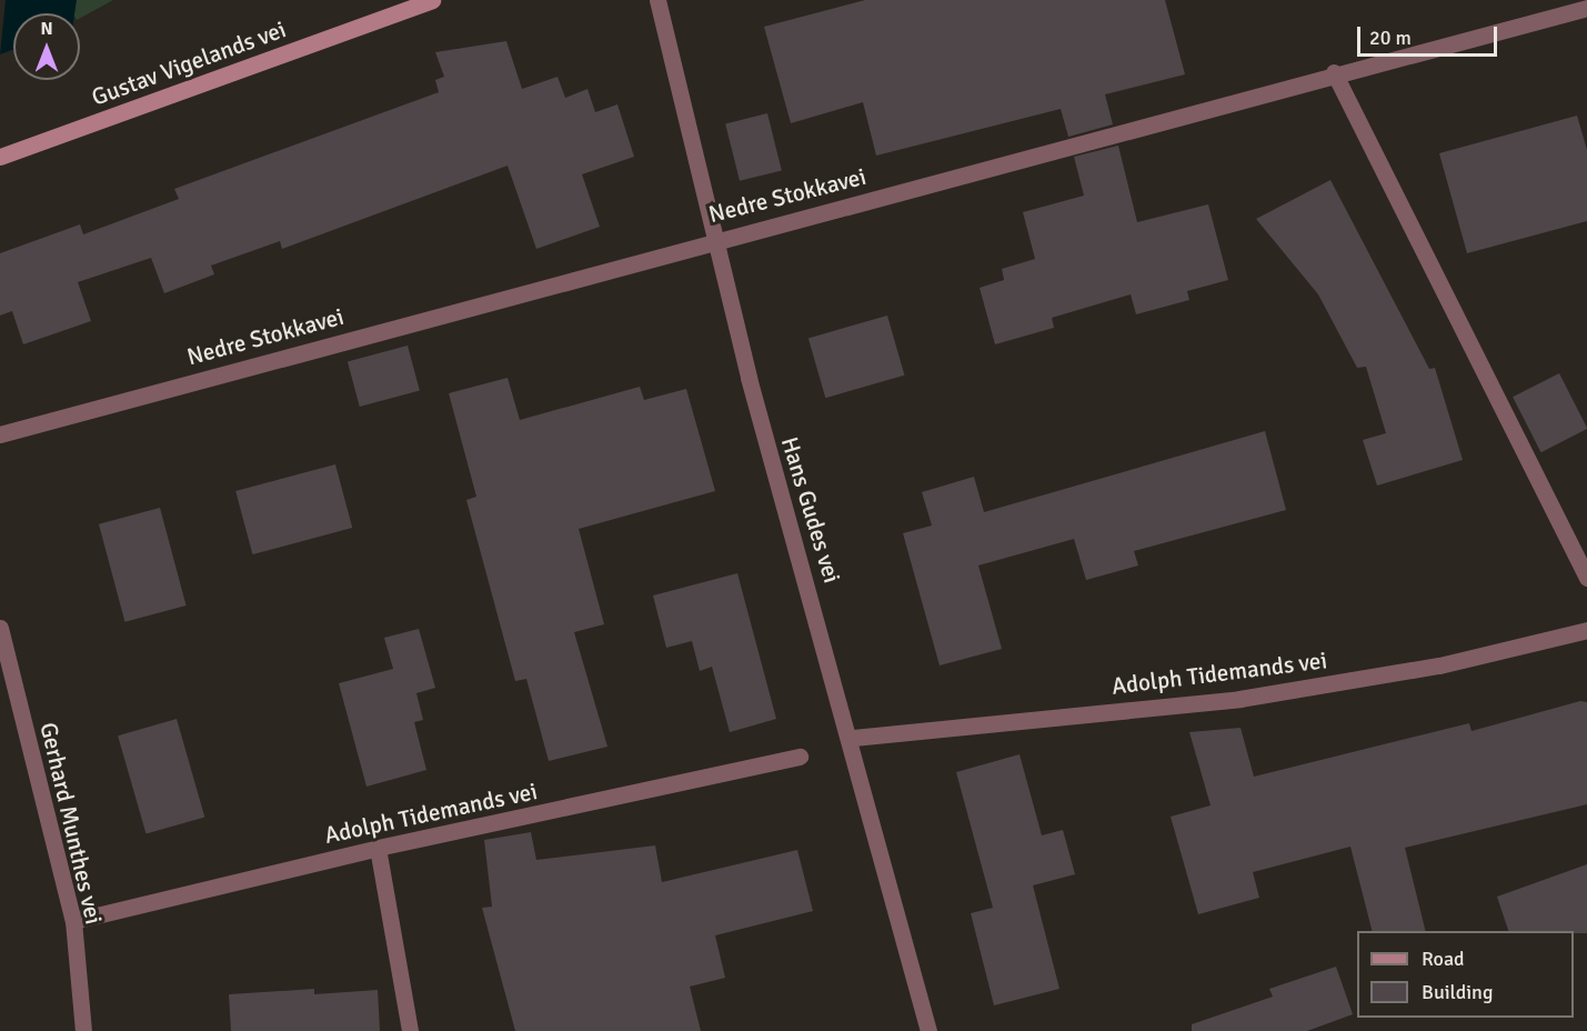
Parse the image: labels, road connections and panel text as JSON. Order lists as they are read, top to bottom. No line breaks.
{"streets":{"main road":["Gustav Vigelands vei"],"street":["Nedre Stokkavei","Hans Gudes vei","Adolph Tidemands vei","Gerhard Munthes vei"]},"crossings":[["Nedre Stokkavei","Hans Gudes vei"],["Hans Gudes vei","Adolph Tidemands vei"],["Adolph Tidemands vei","Gerhard Munthes vei"]],"legend":["Road","Building"],"scale_bar":"20 m","north":"top"}
